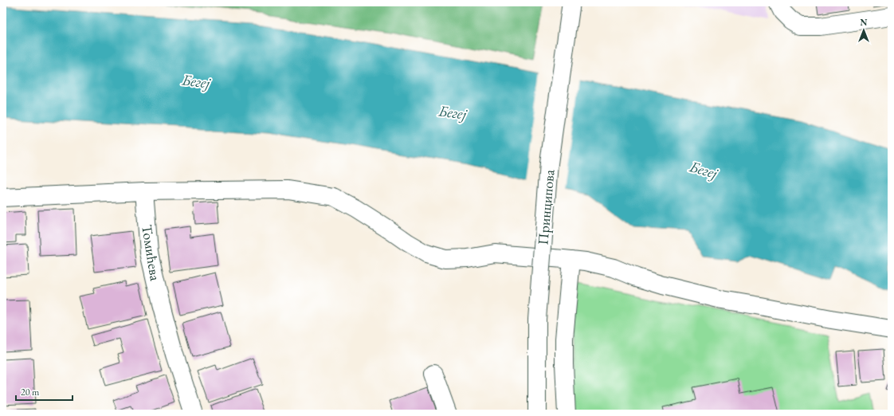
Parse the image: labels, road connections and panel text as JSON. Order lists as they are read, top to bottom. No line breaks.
{"streets":{"street":["Принципова","Томићева"]},"water":["Бегеј"],"scale_bar":"20 m","north":"top"}
